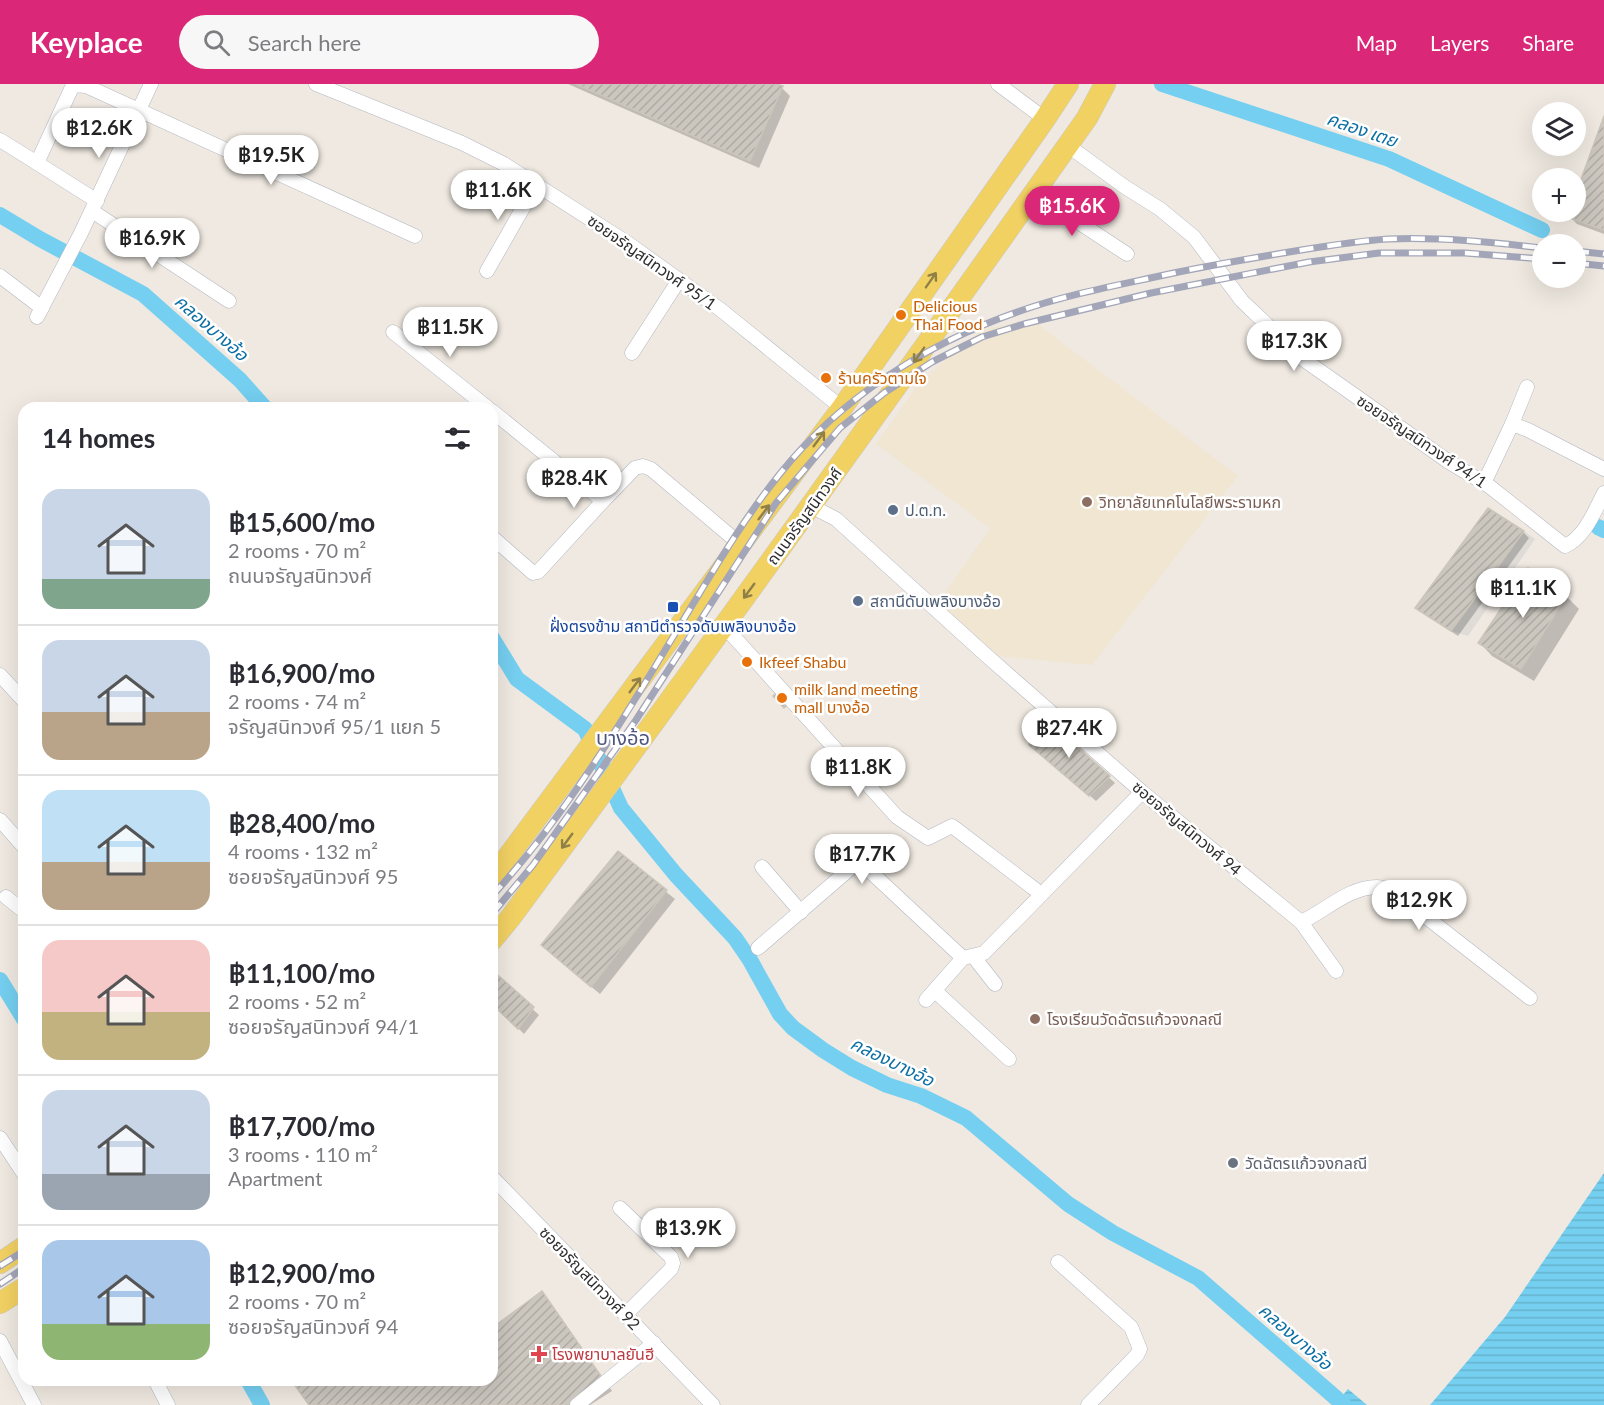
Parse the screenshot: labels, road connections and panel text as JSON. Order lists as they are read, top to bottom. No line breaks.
{"streets":{"main road":["ถนนจรัญสนิทวงศ์"],"street":["ซอยจรัญสนิทวงศ์ 95/1","ซอยจรัญสนิทวงศ์ 94/1","ซอยจรัญสนิทวงศ์ 94","ซอยจรัญสนิทวงศ์ 92"]},"crossings":[["ซอยจรัญสนิทวงศ์ 95/1","ถนนจรัญสนิทวงศ์"],["ซอยจรัญสนิทวงศ์ 94/1","ถนนจรัญสนิทวงศ์"],["ถนนจรัญสนิทวงศ์","ซอยจรัญสนิทวงศ์ 94"]],"districts":["บางอ้อ"],"water":["คลอง เตย","คลองบางอ้อ"],"places":{"other":["Delicious Thai Food","ร้านครัวตามใจ","วิทยาลัยเทคโนโลยีพระรามหก","ป.ต.ท.","สถานีดับเพลิงบางอ้อ","Ikfeef Shabu","milk land meeting mall บางอ้อ","โรงเรียนวัดฉัตรแก้วจงกลณี","วัดฉัตรแก้วจงกลณี"],"transit":["ฝั่งตรงข้าม สถานีตำรวจดับเพลิงบางอ้อ"],"health":["โรงพยาบาลยันฮี"]},"page":{"header":"Keyplace","search":"Search here","nav":["Map","Layers","Share"],"map_buttons":["+","−"],"price":["฿12.6K","฿19.5K","฿11.6K","฿15.6K","฿16.9K","฿11.5K","฿17.3K","฿28.4K","฿11.1K","฿27.4K","฿11.8K","฿17.7K","฿12.9K","฿13.9K"],"heading":"14 homes","list":[{"name":"฿15,600/mo","note":"2 rooms · 70 m² · ถนนจรัญสนิทวงศ์"},{"name":"฿16,900/mo","note":"2 rooms · 74 m² · จรัญสนิทวงศ์ 95/1 แยก 5"},{"name":"฿28,400/mo","note":"4 rooms · 132 m² · ซอยจรัญสนิทวงศ์ 95"},{"name":"฿11,100/mo","note":"2 rooms · 52 m² · ซอยจรัญสนิทวงศ์ 94/1"},{"name":"฿17,700/mo","note":"3 rooms · 110 m² · Apartment"},{"name":"฿12,900/mo","note":"2 rooms · 70 m² · ซอยจรัญสนิทวงศ์ 94"}]}}
